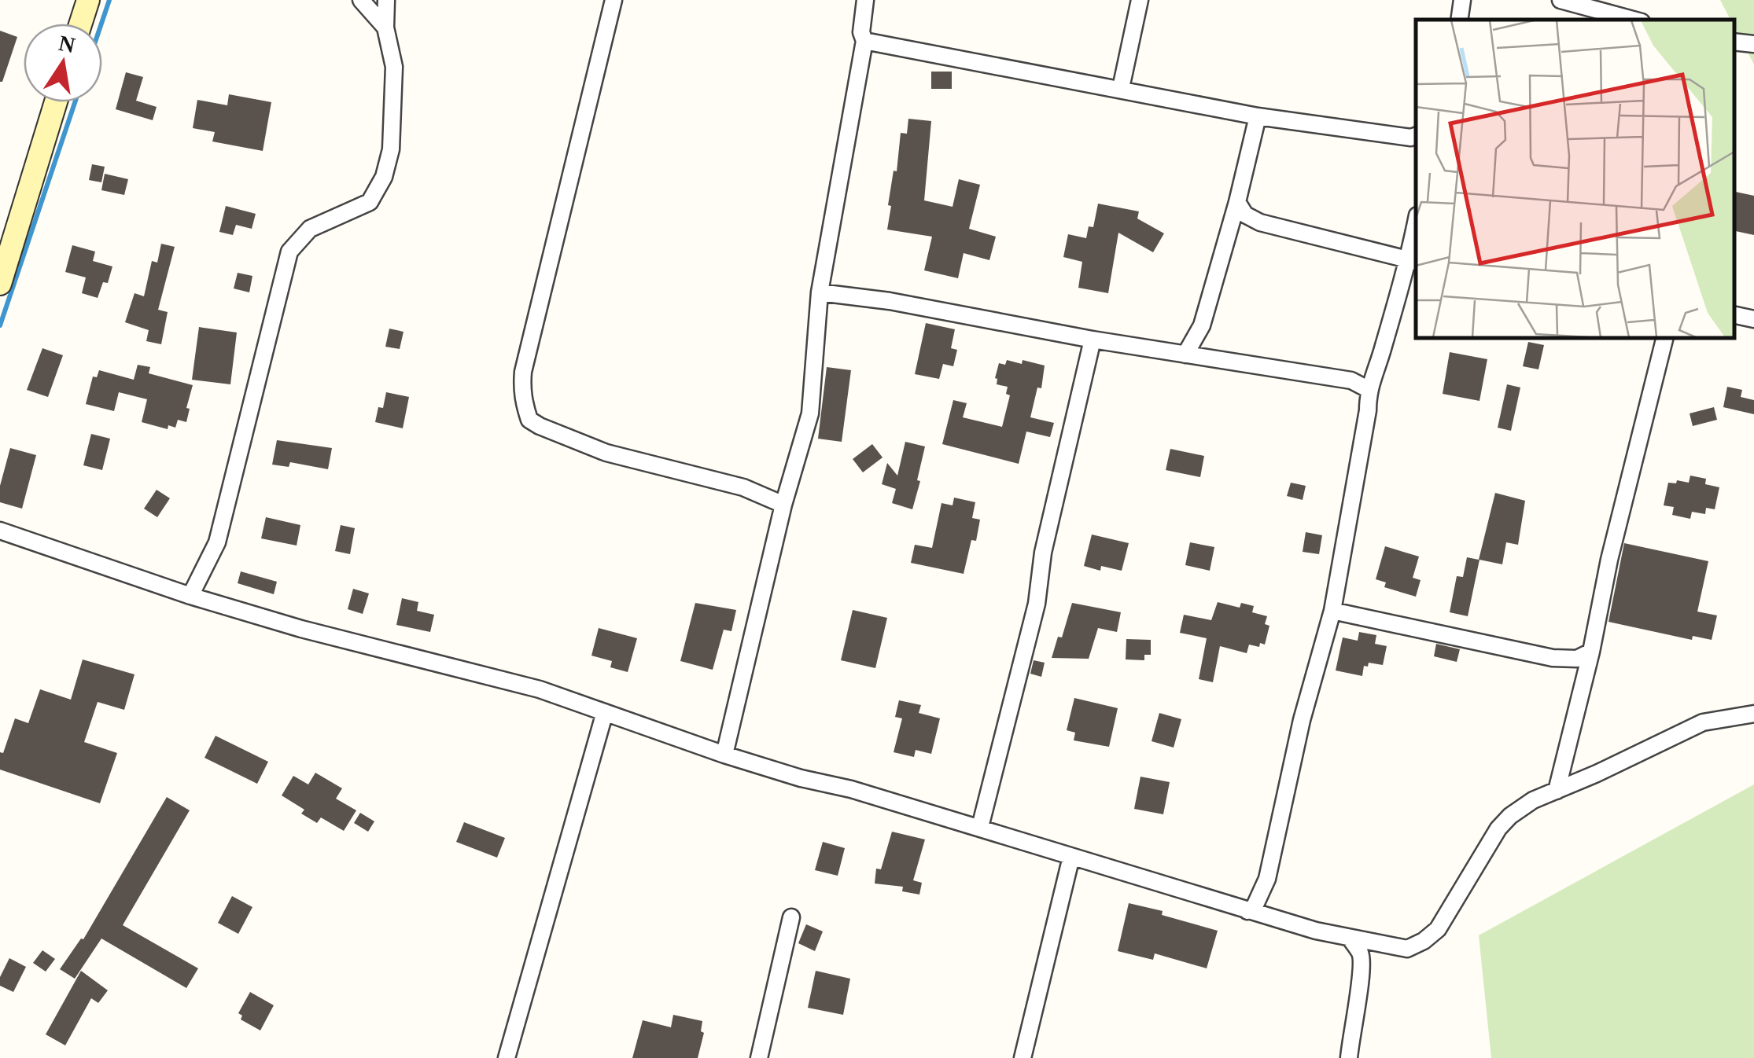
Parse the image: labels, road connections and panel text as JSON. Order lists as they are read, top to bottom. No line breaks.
{"north":"top"}
